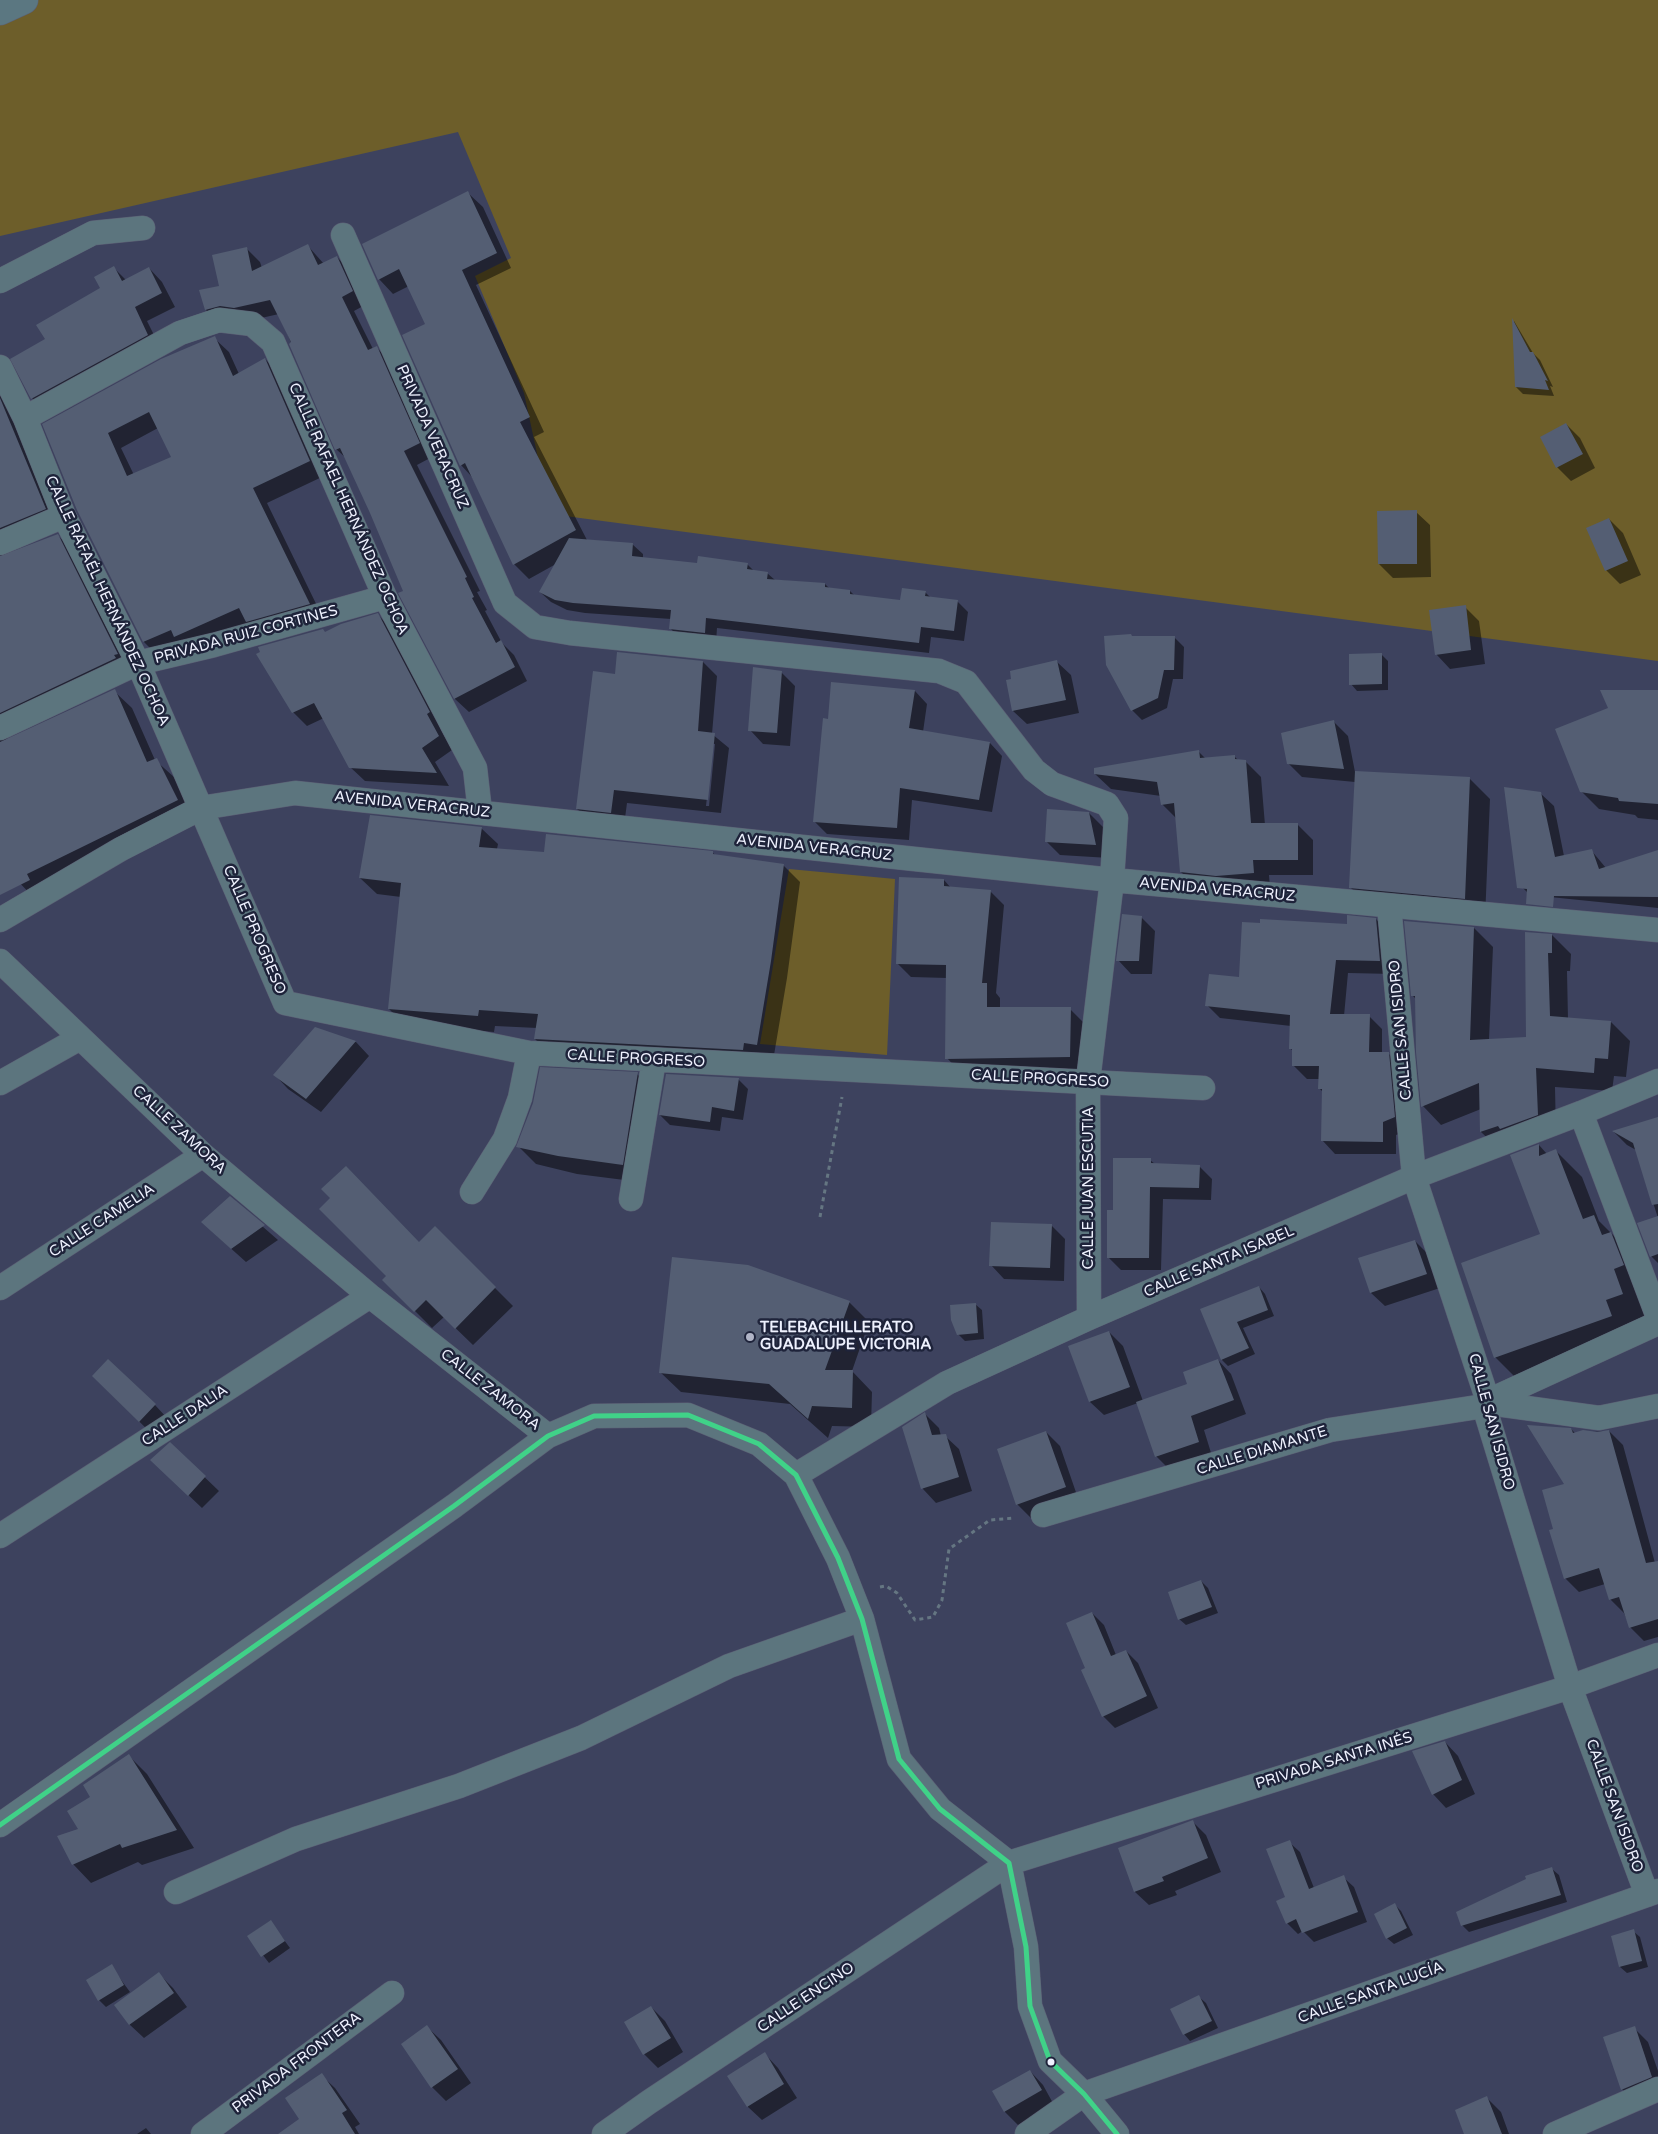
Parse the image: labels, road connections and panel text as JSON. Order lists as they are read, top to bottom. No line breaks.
{"streets":{"street":["PRIVADA VERACRUZ","CALLE RAFAEL HERNÁNDEZ OCHOA","CALLE RAFAÉL HERNÁNDEZ OCHOA","PRIVADA RUIZ CORTINES","AVENIDA VERACRUZ","CALLE PROGRESO","CALLE SAN ISIDRO","CALLE ZAMORA","CALLE JUAN ESCUTIA","CALLE CAMELIA","CALLE SANTA ISABEL","CALLE DALIA","CALLE DIAMANTE","PRIVADA SANTA INÉS","CALLE SANTA LUCÍA","CALLE ENCINO","PRIVADA FRONTERA"]},"crossings":[["PRIVADA VERACRUZ","CALLE JUAN ESCUTIA"],["CALLE RAFAEL HERNÁNDEZ OCHOA","CALLE RAFAÉL HERNÁNDEZ OCHOA"],["CALLE RAFAEL HERNÁNDEZ OCHOA","PRIVADA RUIZ CORTINES"],["CALLE RAFAEL HERNÁNDEZ OCHOA","AVENIDA VERACRUZ"],["CALLE RAFAÉL HERNÁNDEZ OCHOA","PRIVADA RUIZ CORTINES"],["CALLE RAFAÉL HERNÁNDEZ OCHOA","AVENIDA VERACRUZ"],["CALLE RAFAÉL HERNÁNDEZ OCHOA","CALLE PROGRESO"],["AVENIDA VERACRUZ","CALLE PROGRESO"],["AVENIDA VERACRUZ","CALLE SAN ISIDRO"],["AVENIDA VERACRUZ","CALLE JUAN ESCUTIA"],["CALLE PROGRESO","CALLE JUAN ESCUTIA"],["CALLE SAN ISIDRO","CALLE SANTA ISABEL"],["CALLE SAN ISIDRO","CALLE DIAMANTE"],["CALLE SAN ISIDRO","PRIVADA SANTA INÉS"],["CALLE SAN ISIDRO","CALLE SANTA LUCÍA"],["CALLE ZAMORA","CALLE CAMELIA"],["CALLE ZAMORA","CALLE SANTA ISABEL"],["CALLE ZAMORA","CALLE DALIA"],["CALLE ZAMORA","PRIVADA SANTA INÉS"],["CALLE ZAMORA","CALLE ENCINO"],["CALLE JUAN ESCUTIA","CALLE SANTA ISABEL"],["PRIVADA SANTA INÉS","CALLE ENCINO"]],"places":["TELEBACHILLERATO GUADALUPE VICTORIA"]}
